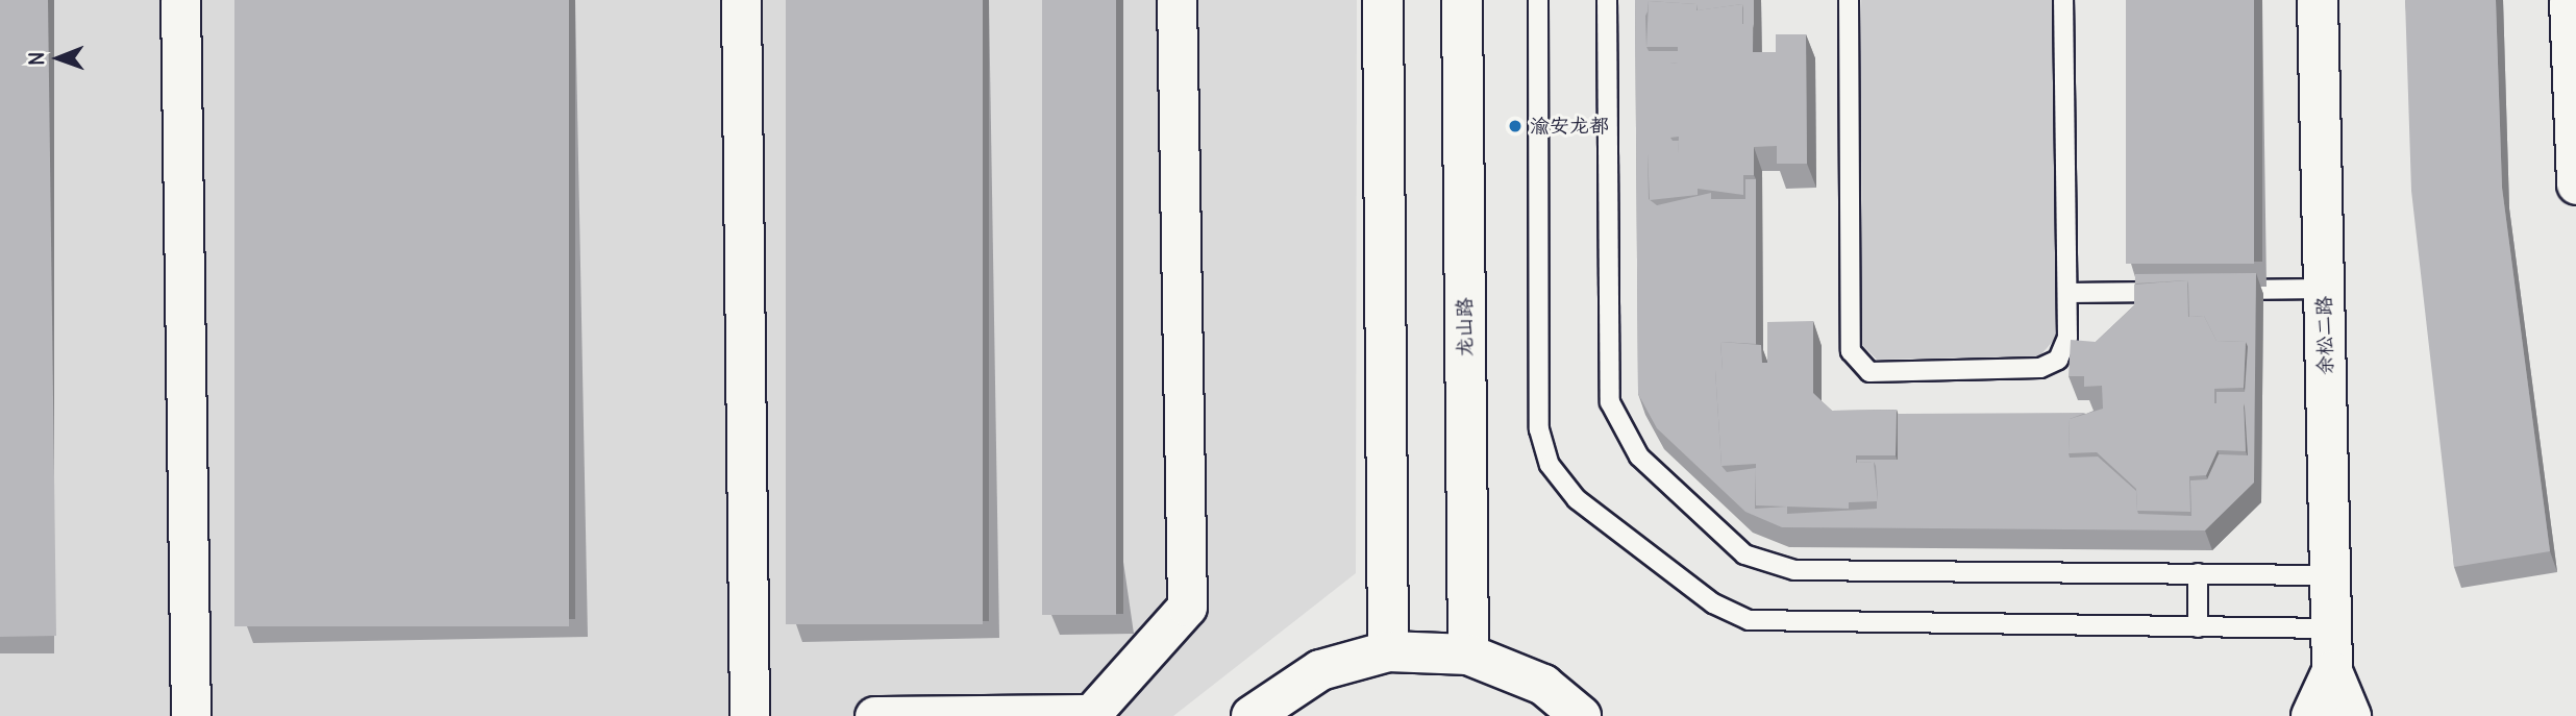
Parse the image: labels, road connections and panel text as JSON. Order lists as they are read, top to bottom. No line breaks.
{"streets":{"main road":["龙山路","余松二路"]},"places":["渝安龙都"],"north":"left"}
